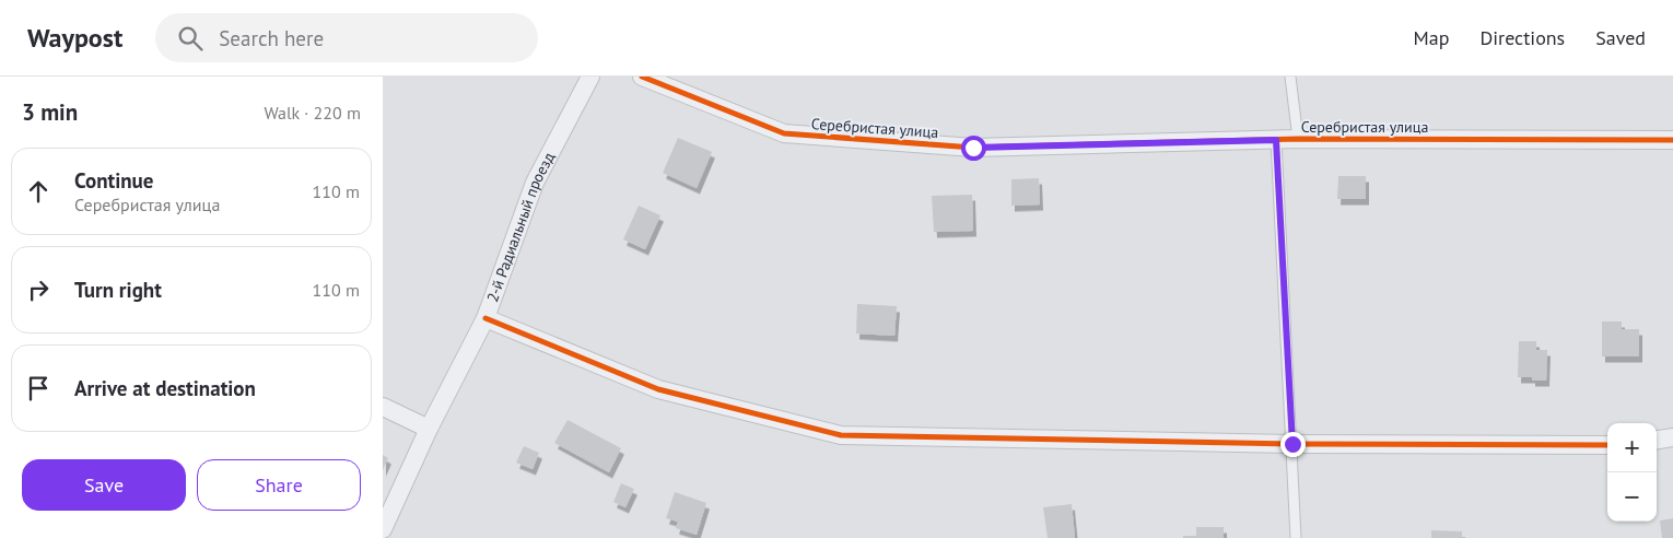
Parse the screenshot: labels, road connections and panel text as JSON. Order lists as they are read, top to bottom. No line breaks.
{"streets":{"street":["Серебристая улица","2-й Радиальный проезд"]},"page":{"header":"Waypost","search":"Search here","nav":["Map","Directions","Saved"],"heading":["3 min","Walk · 220 m"],"list":[["Continue","Серебристая улица","110 m"],["Turn right","110 m"],"Arrive at destination"],"map_buttons":["+","−"],"buttons":["Save","Share"]}}
